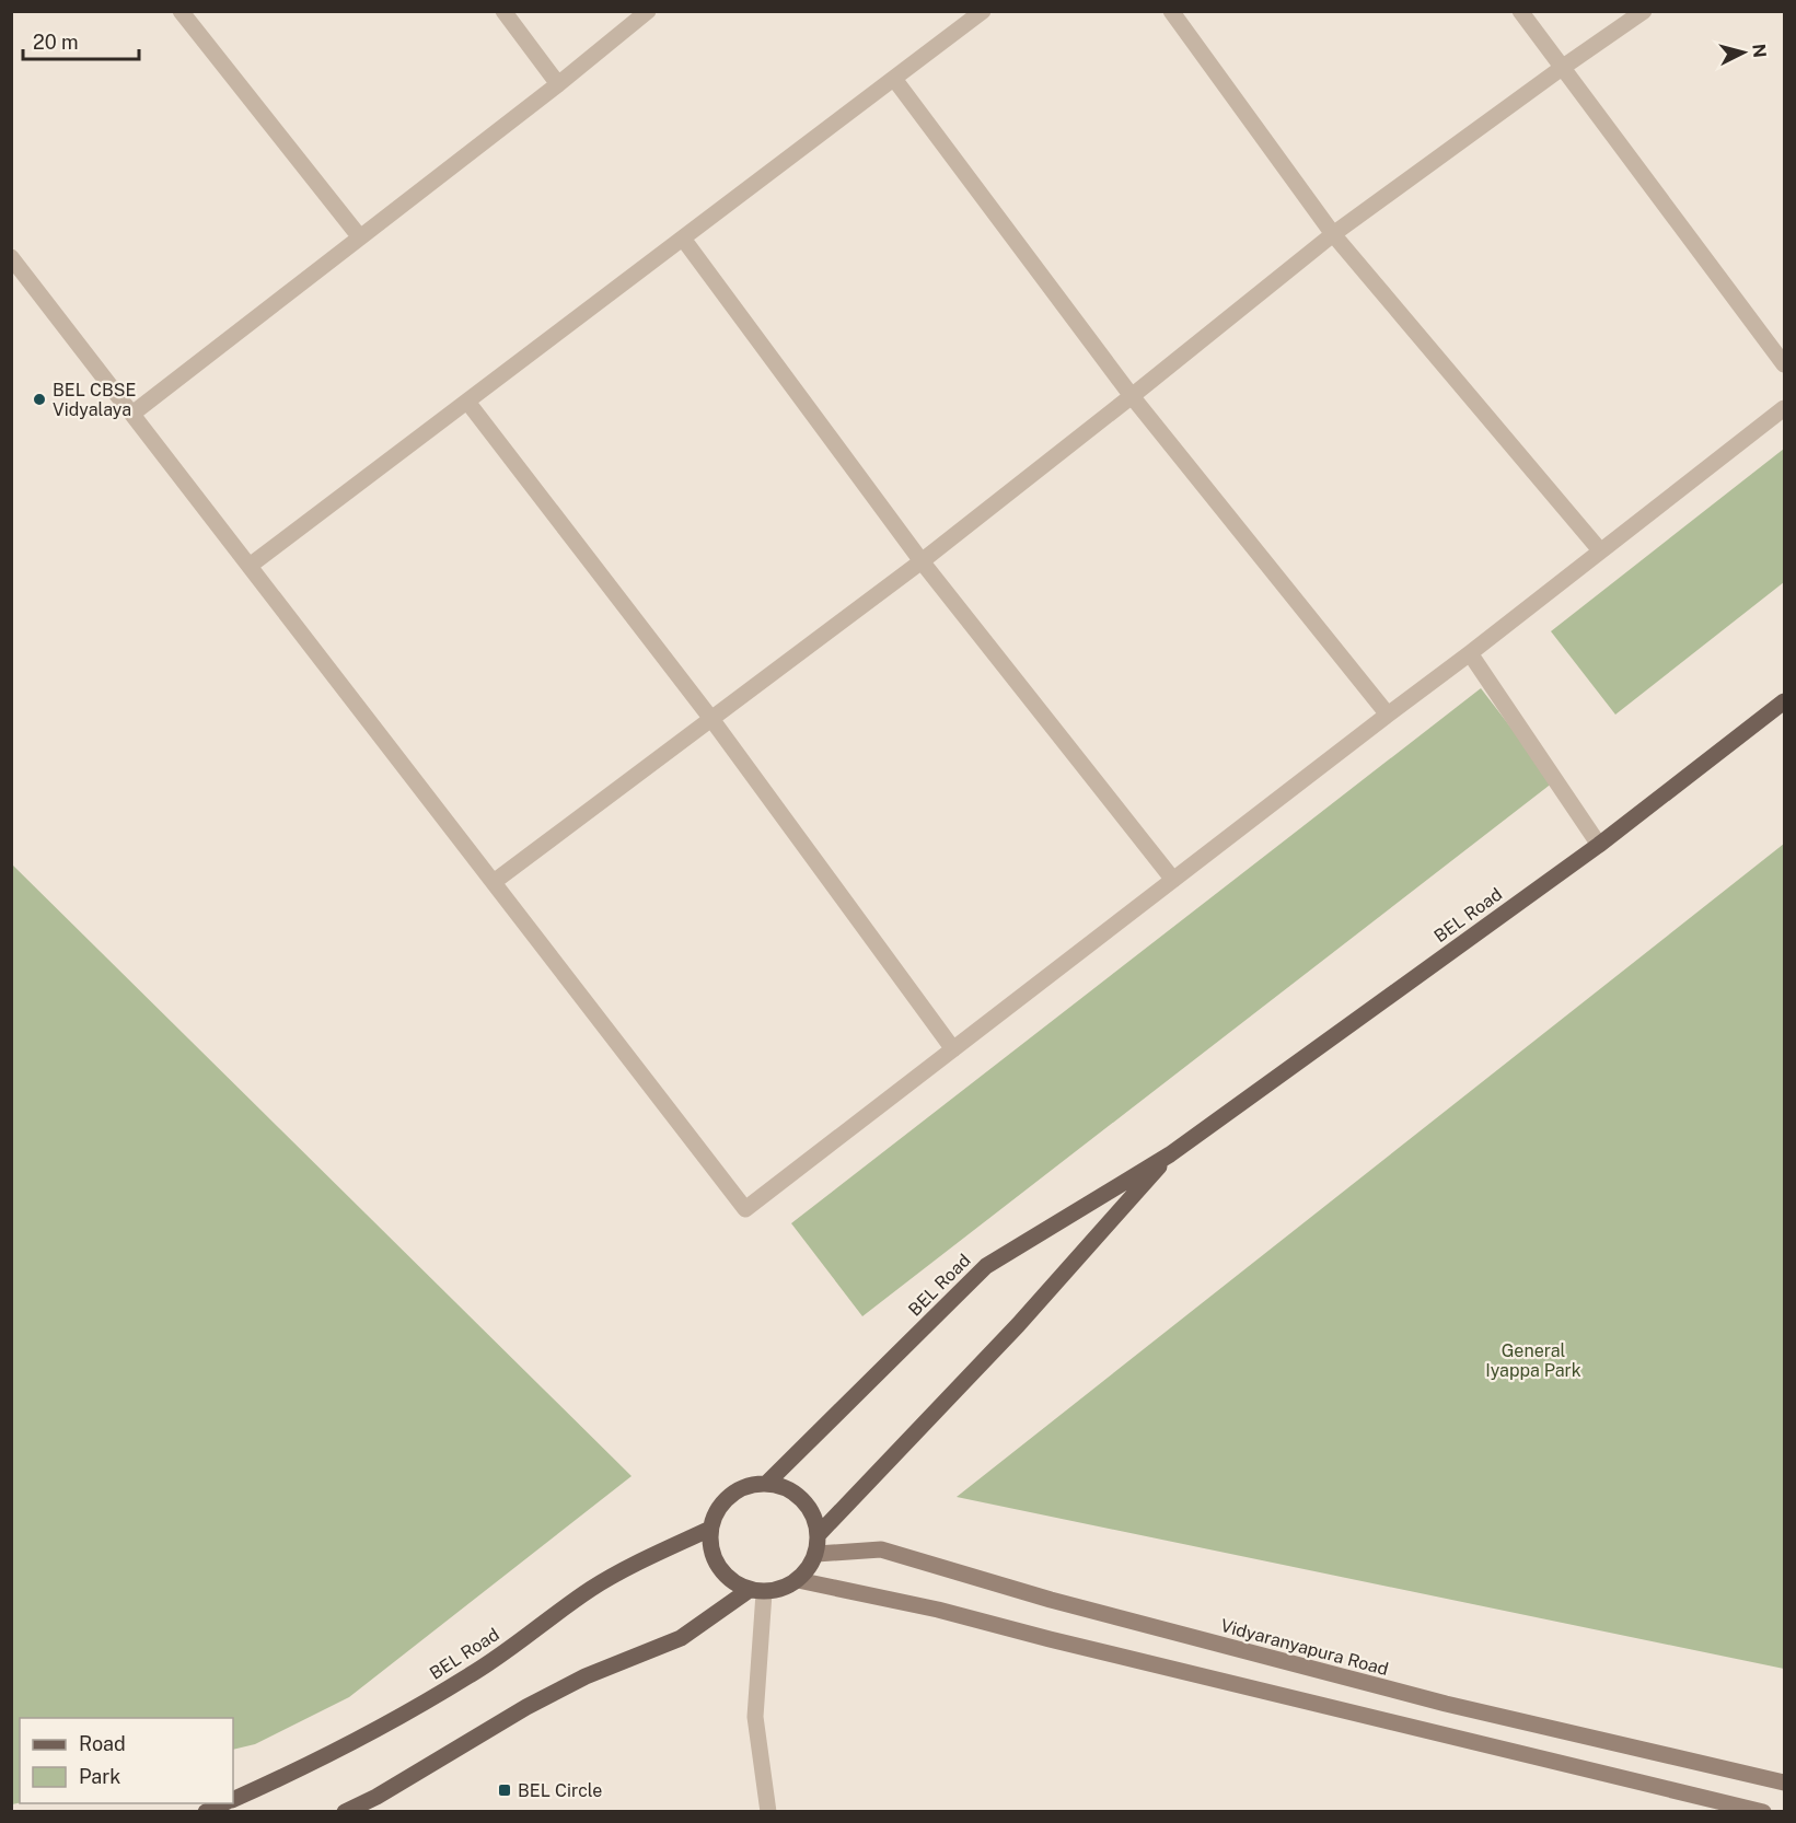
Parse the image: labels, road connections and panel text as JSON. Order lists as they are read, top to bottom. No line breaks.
{"streets":{"main road":["BEL Road","Vidyaranyapura Road"]},"crossings":[["BEL Road","Vidyaranyapura Road"]],"parks":["General Iyappa Park"],"places":{"other":["BEL CBSE Vidyalaya"],"transit":["BEL Circle"]},"legend":["Road","Park"],"scale_bar":"20 m","north":"right"}
